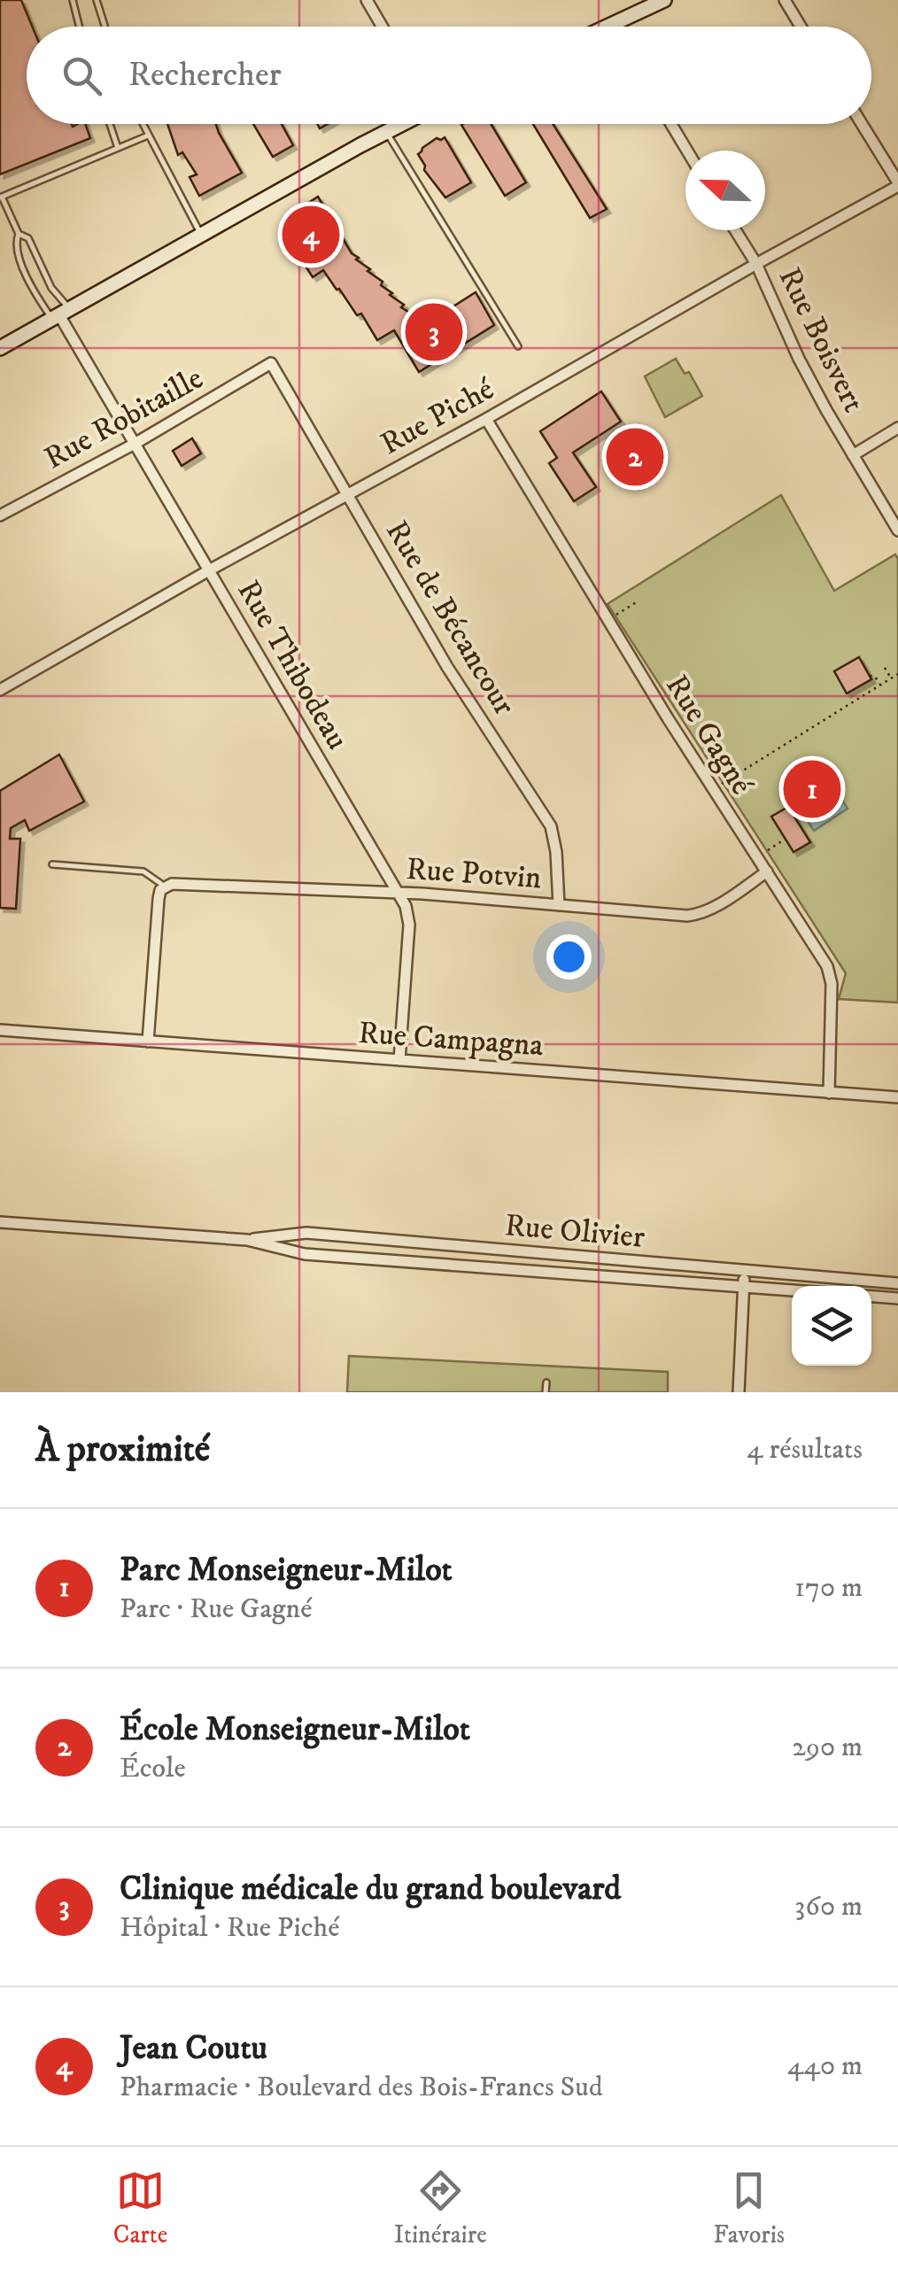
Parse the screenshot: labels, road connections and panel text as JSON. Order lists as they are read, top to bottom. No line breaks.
{"streets":{"street":["Rue Boisvert","Rue Piché","Rue Robitaille","Rue de Bécancour","Rue Thibodeau","Rue Gagné","Rue Potvin","Rue Campagna","Rue Olivier"]},"crossings":[["Rue Boisvert","Rue Piché"],["Rue Piché","Rue de Bécancour"],["Rue Piché","Rue Thibodeau"],["Rue Piché","Rue Gagné"],["Rue Robitaille","Rue de Bécancour"],["Rue Robitaille","Rue Thibodeau"],["Rue de Bécancour","Rue Potvin"],["Rue Thibodeau","Rue Potvin"],["Rue Thibodeau","Rue Campagna"],["Rue Gagné","Rue Potvin"],["Rue Gagné","Rue Campagna"]],"north":"left","page":{"search":"Rechercher","pins":["4","3","2","1"],"heading":["À proximité","4 résultats"],"list":[{"mark":"1","name":"Parc Monseigneur-Milot","note":"Parc · Rue Gagné","value":"170 m"},{"mark":"2","name":"École Monseigneur-Milot","note":"École","value":"290 m"},{"mark":"3","name":"Clinique médicale du grand boulevard","note":"Hôpital · Rue Piché","value":"360 m"},{"mark":"4","name":"Jean Coutu","note":"Pharmacie · Boulevard des Bois-Francs Sud","value":"440 m"}],"nav":["Carte","Itinéraire","Favoris"]}}
